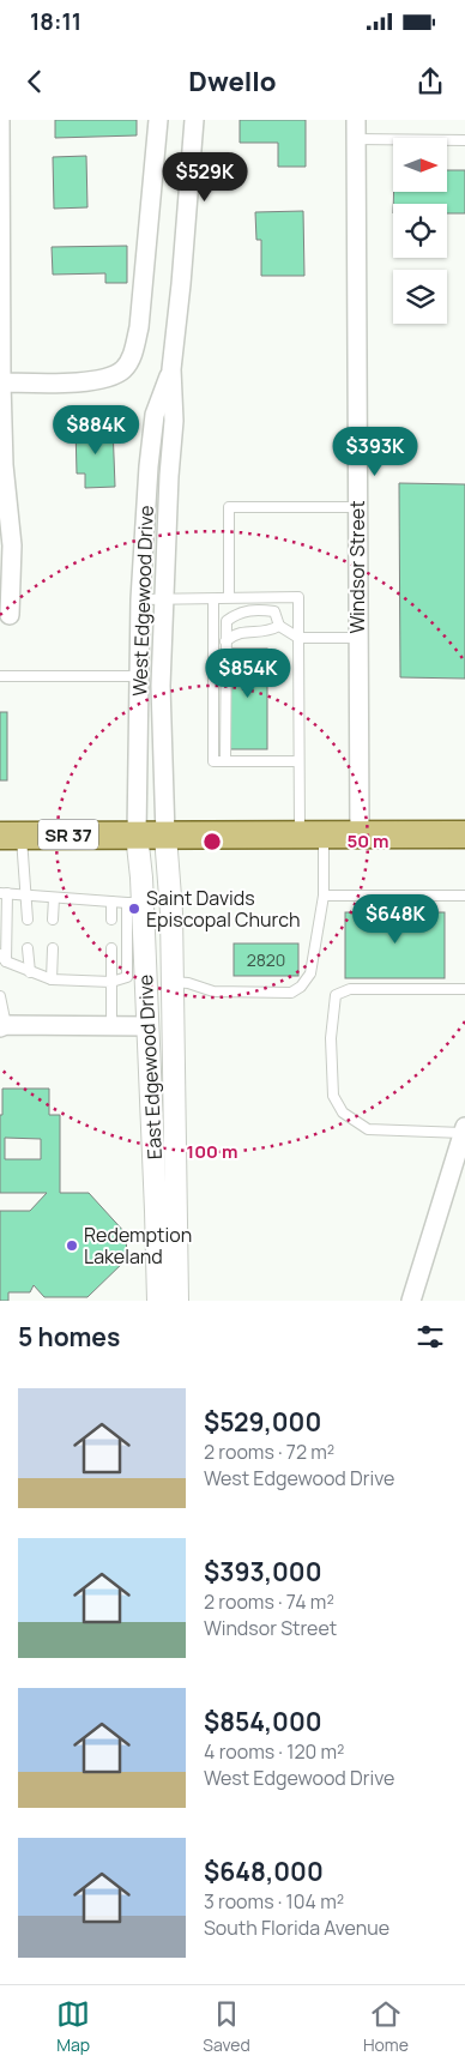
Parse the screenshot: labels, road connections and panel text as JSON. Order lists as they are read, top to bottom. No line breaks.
{"streets":{"main road":["SR 37"],"street":["Windsor Street","West Edgewood Drive","East Edgewood Drive"]},"crossings":[["Windsor Street","SR 37"],["West Edgewood Drive","SR 37"],["West Edgewood Drive","East Edgewood Drive"],["SR 37","East Edgewood Drive"]],"places":["Saint Davids Episcopal Church","Redemption Lakeland"],"house_numbers":["2820"],"north":"right","page":{"status":"18:11","header":"Dwello","price":["$529K","$884K","$393K","$854K","$648K"],"heading":"5 homes","list":[{"name":"$529,000","note":"2 rooms · 72 m² · West Edgewood Drive"},{"name":"$393,000","note":"2 rooms · 74 m² · Windsor Street"},{"name":"$854,000","note":"4 rooms · 120 m² · West Edgewood Drive"},{"name":"$648,000","note":"3 rooms · 104 m² · South Florida Avenue"}],"tabs":["Map","Saved","Home"]},"rings":["50 m","100 m"]}
